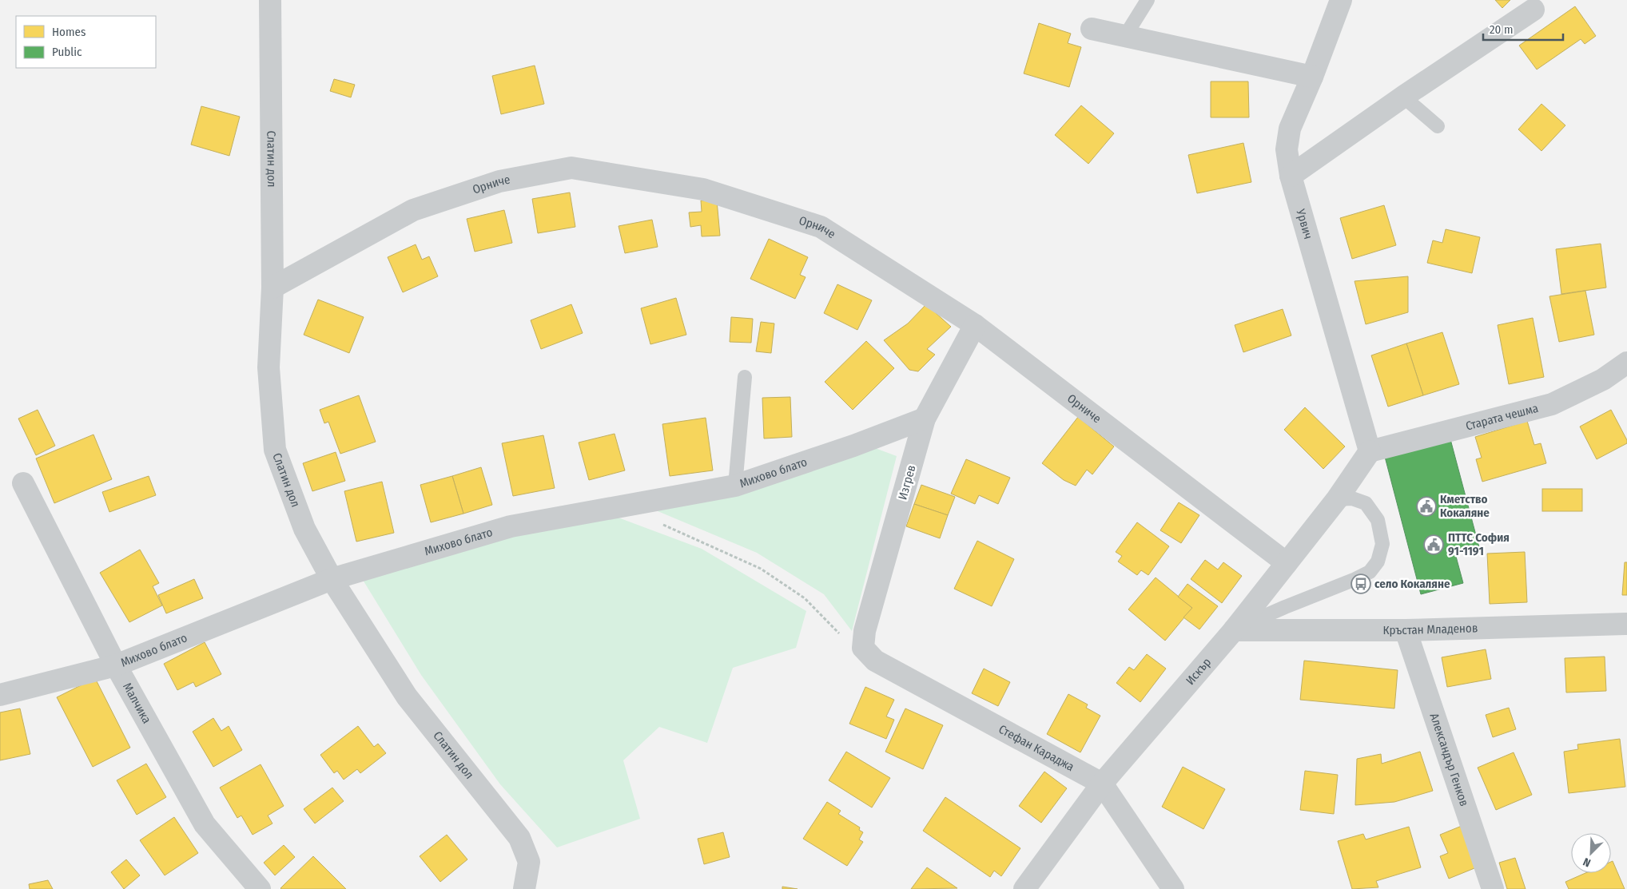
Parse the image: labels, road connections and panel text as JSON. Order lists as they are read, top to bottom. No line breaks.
{"streets":{"street":["Слатин дол","Орниче","Урвич","Старата чешма","Михово блато","Изгрев","Кръстан Младенов","Искър","Малчика","Стефан Караджа","Александър Генков"]},"crossings":[["Слатин дол","Орниче"],["Слатин дол","Михово блато"],["Орниче","Изгрев"],["Орниче","Искър"],["Урвич","Старата чешма"],["Урвич","Искър"],["Старата чешма","Искър"],["Михово блато","Изгрев"],["Михово блато","Малчика"],["Изгрев","Стефан Караджа"],["Кръстан Младенов","Искър"],["Кръстан Младенов","Александър Генков"],["Искър","Стефан Караджа"]],"places":{"public building":["Кметство Кокаляне","ПТТС София 91-1191"],"bus stop":["село Кокаляне"]},"legend":["Homes","Public"],"scale_bar":"20 m","north":"bottom left"}
